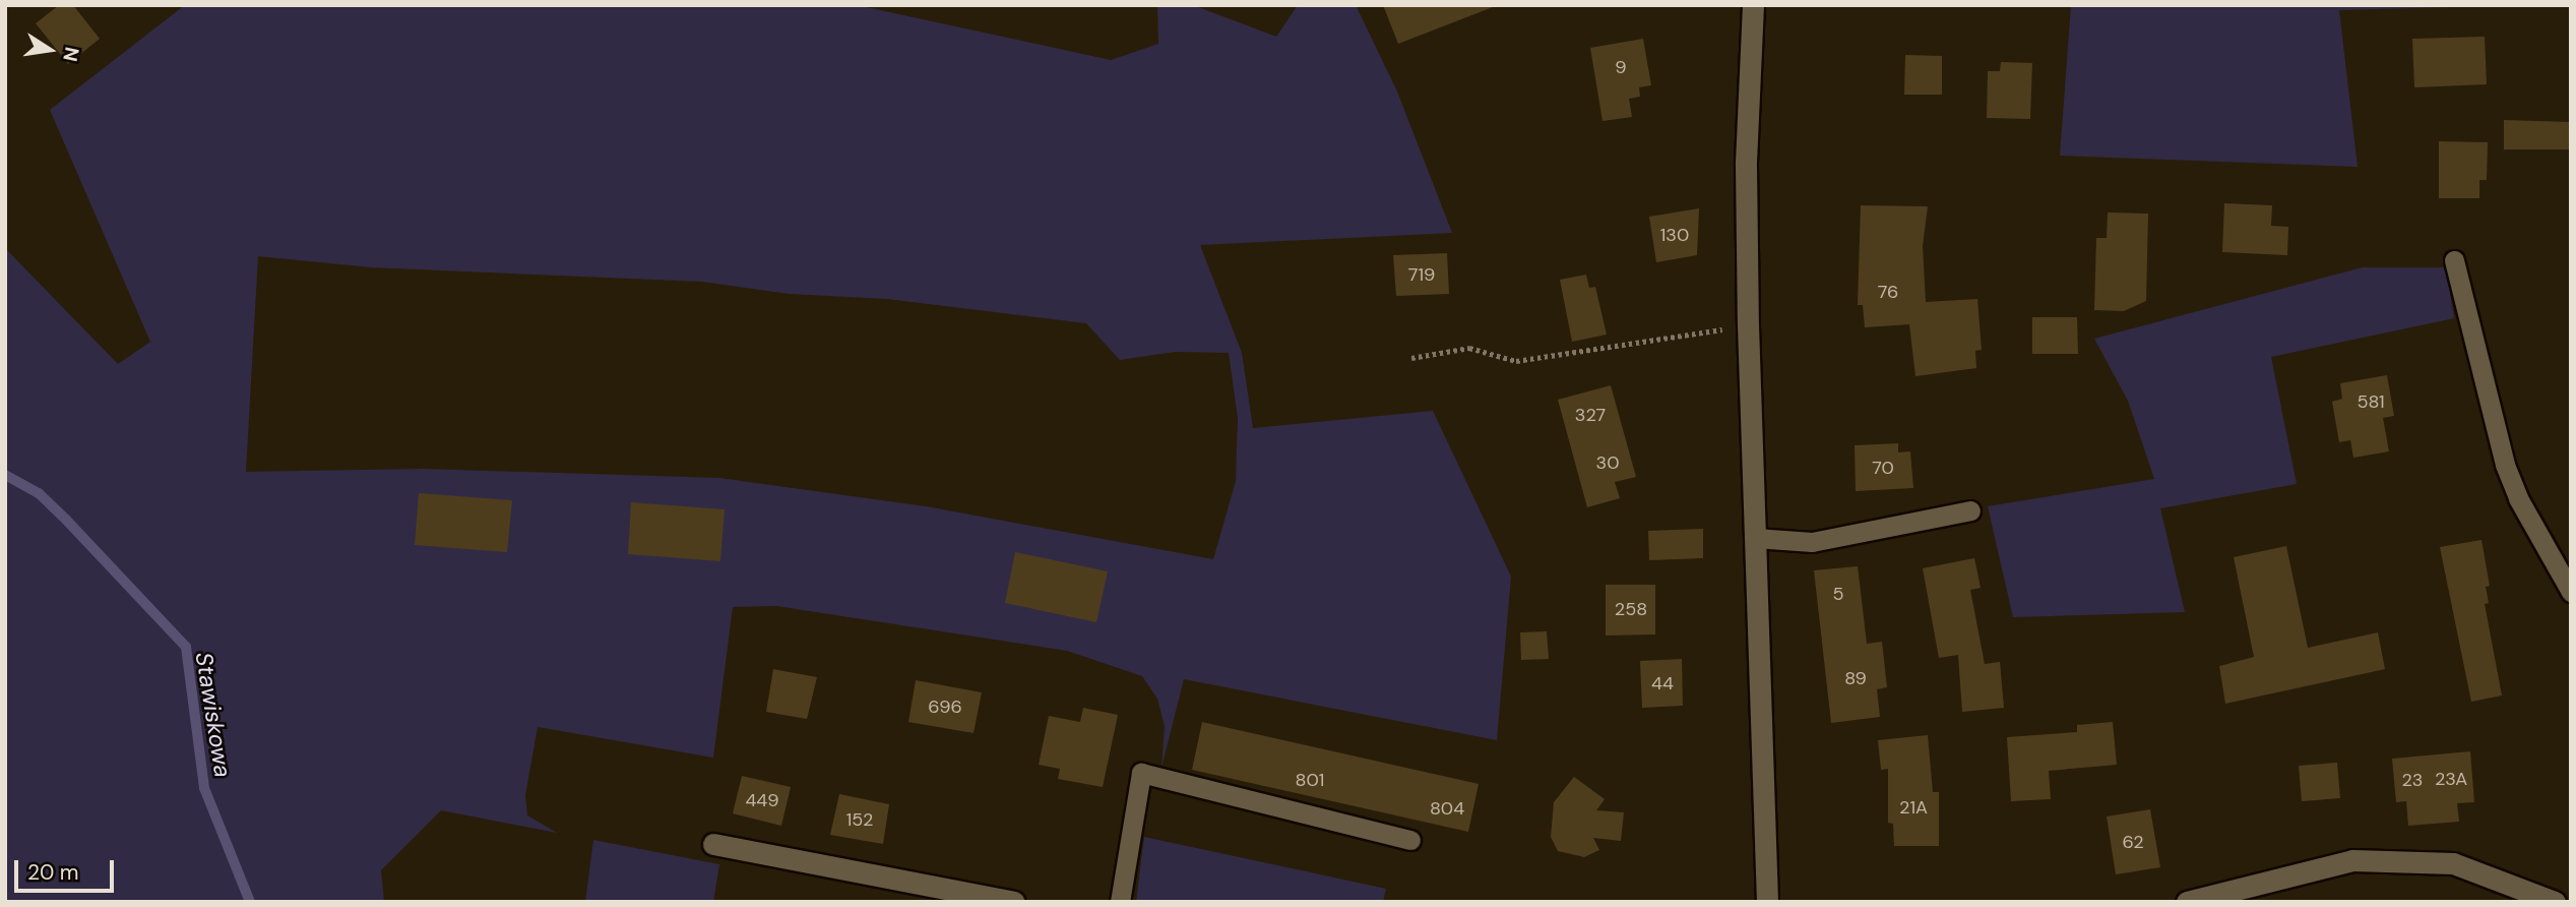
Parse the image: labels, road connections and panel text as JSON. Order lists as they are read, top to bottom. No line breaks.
{"water":["Stawiskowa"],"house_numbers":["9","130","719","76","581","327","30","70","5","258","89","44","696","23A","801","23","449","21A","804","152","62"],"scale_bar":"20 m","north":"right"}
